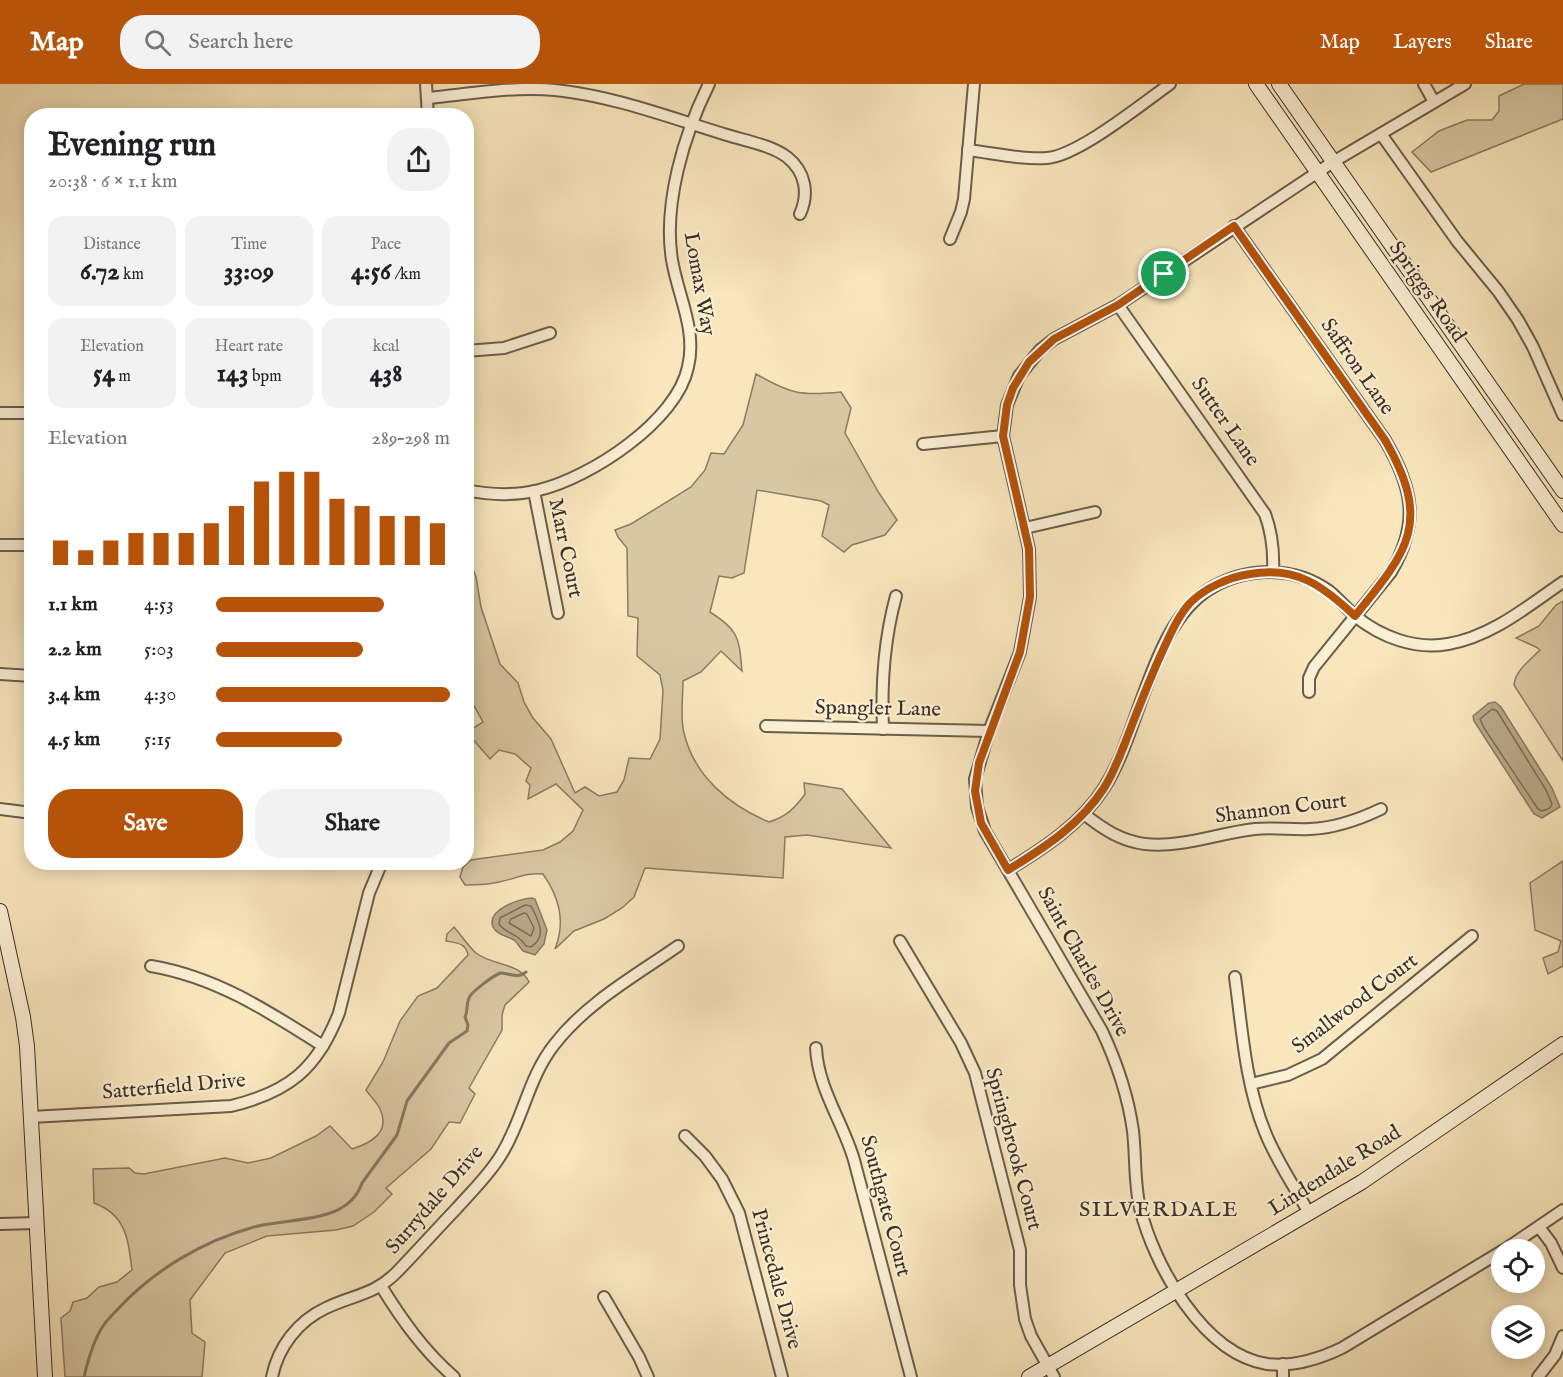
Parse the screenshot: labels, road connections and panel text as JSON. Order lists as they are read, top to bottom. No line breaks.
{"streets":{"street":["Lomax Way","Spriggs Road","Saffron Lane","Sutter Lane","Marr Court","Spangler Lane","Shannon Court","Saint Charles Drive","Smallwood Court","Satterfield Drive","Springbrook Court","Lindendale Road","Surrydale Drive","Southgate Court","Princedale Drive"]},"crossings":[["Lomax Way","Marr Court"],["Spriggs Road","Saint Charles Drive"],["Saffron Lane","Saint Charles Drive"],["Sutter Lane","Saint Charles Drive"],["Spangler Lane","Saint Charles Drive"],["Saint Charles Drive","Lindendale Road"],["Springbrook Court","Lindendale Road"]],"districts":["SILVERDALE"],"page":{"header":"Map","search":"Search here","nav":["Map","Layers","Share"],"heading":["Evening run","20:38 · 6 × 1.1 km"],"stats":[["Distance","6.72 km"],["Time","33:09"],["Pace","4:56 /km"],["Elevation","54 m"],["Heart rate","143 bpm"],["kcal","438"]],"chart":["Elevation","289–298 m"],"list":[{"name":"1.1 km","note":"4:53"},{"name":"2.2 km","note":"5:03"},{"name":"3.4 km","note":"4:30"},{"name":"4.5 km","note":"5:15"}],"buttons":["Save","Share"]}}
